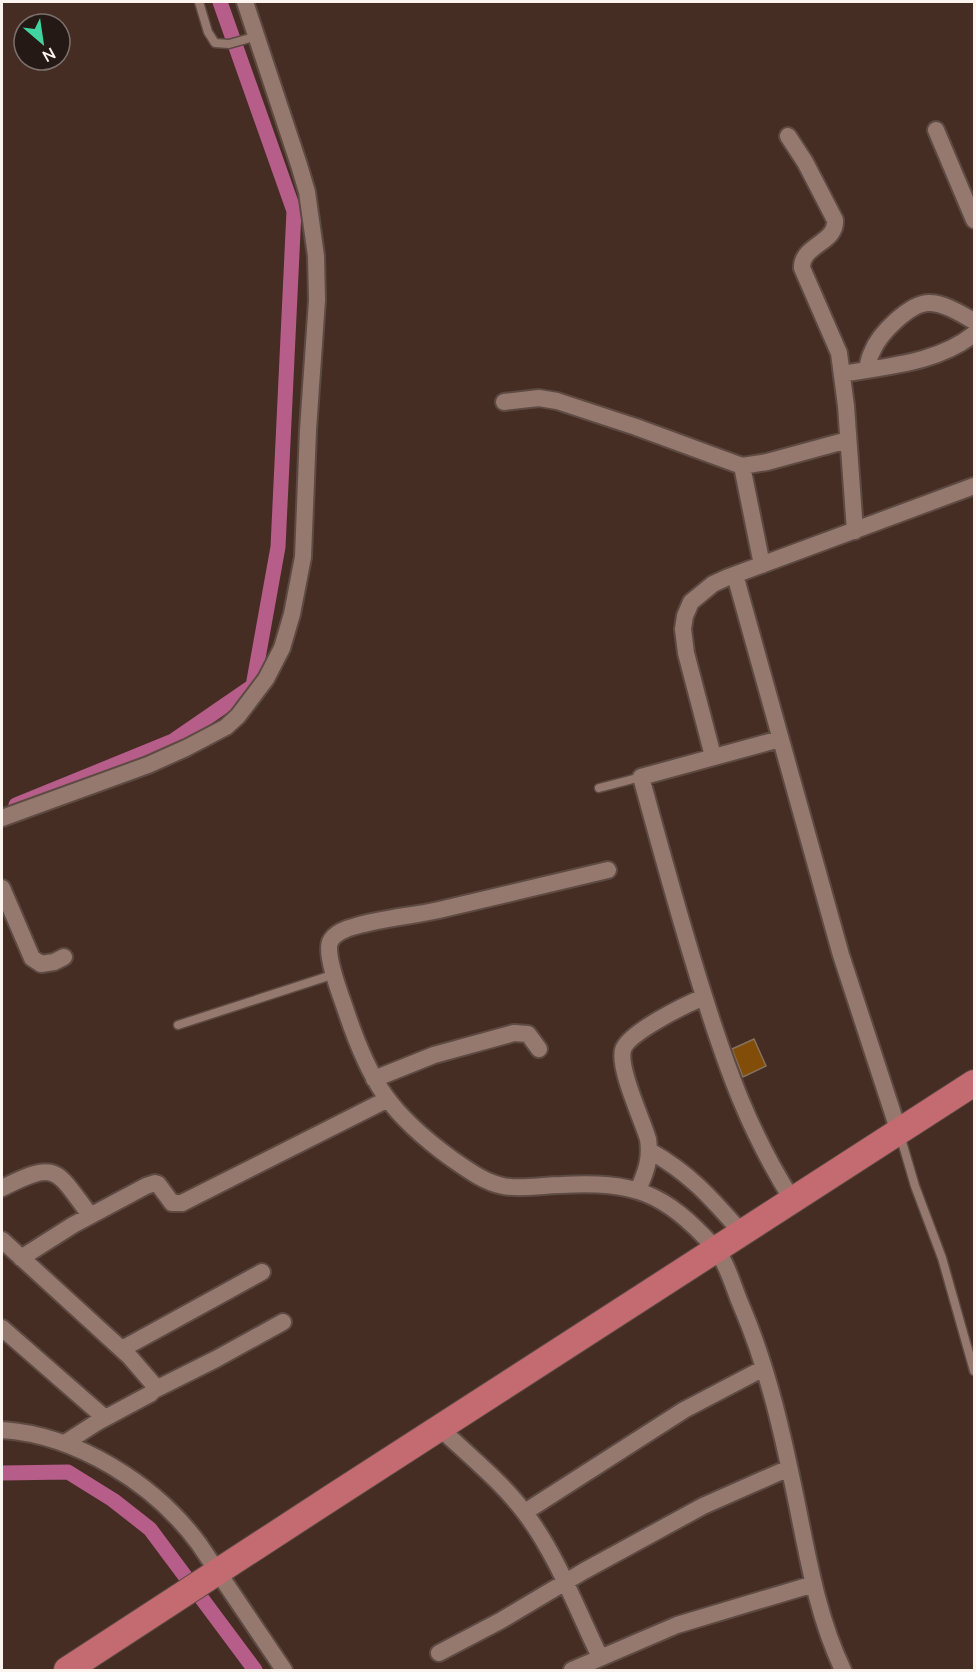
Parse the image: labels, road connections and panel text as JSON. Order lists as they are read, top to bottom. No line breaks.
{"north":"bottom right"}
